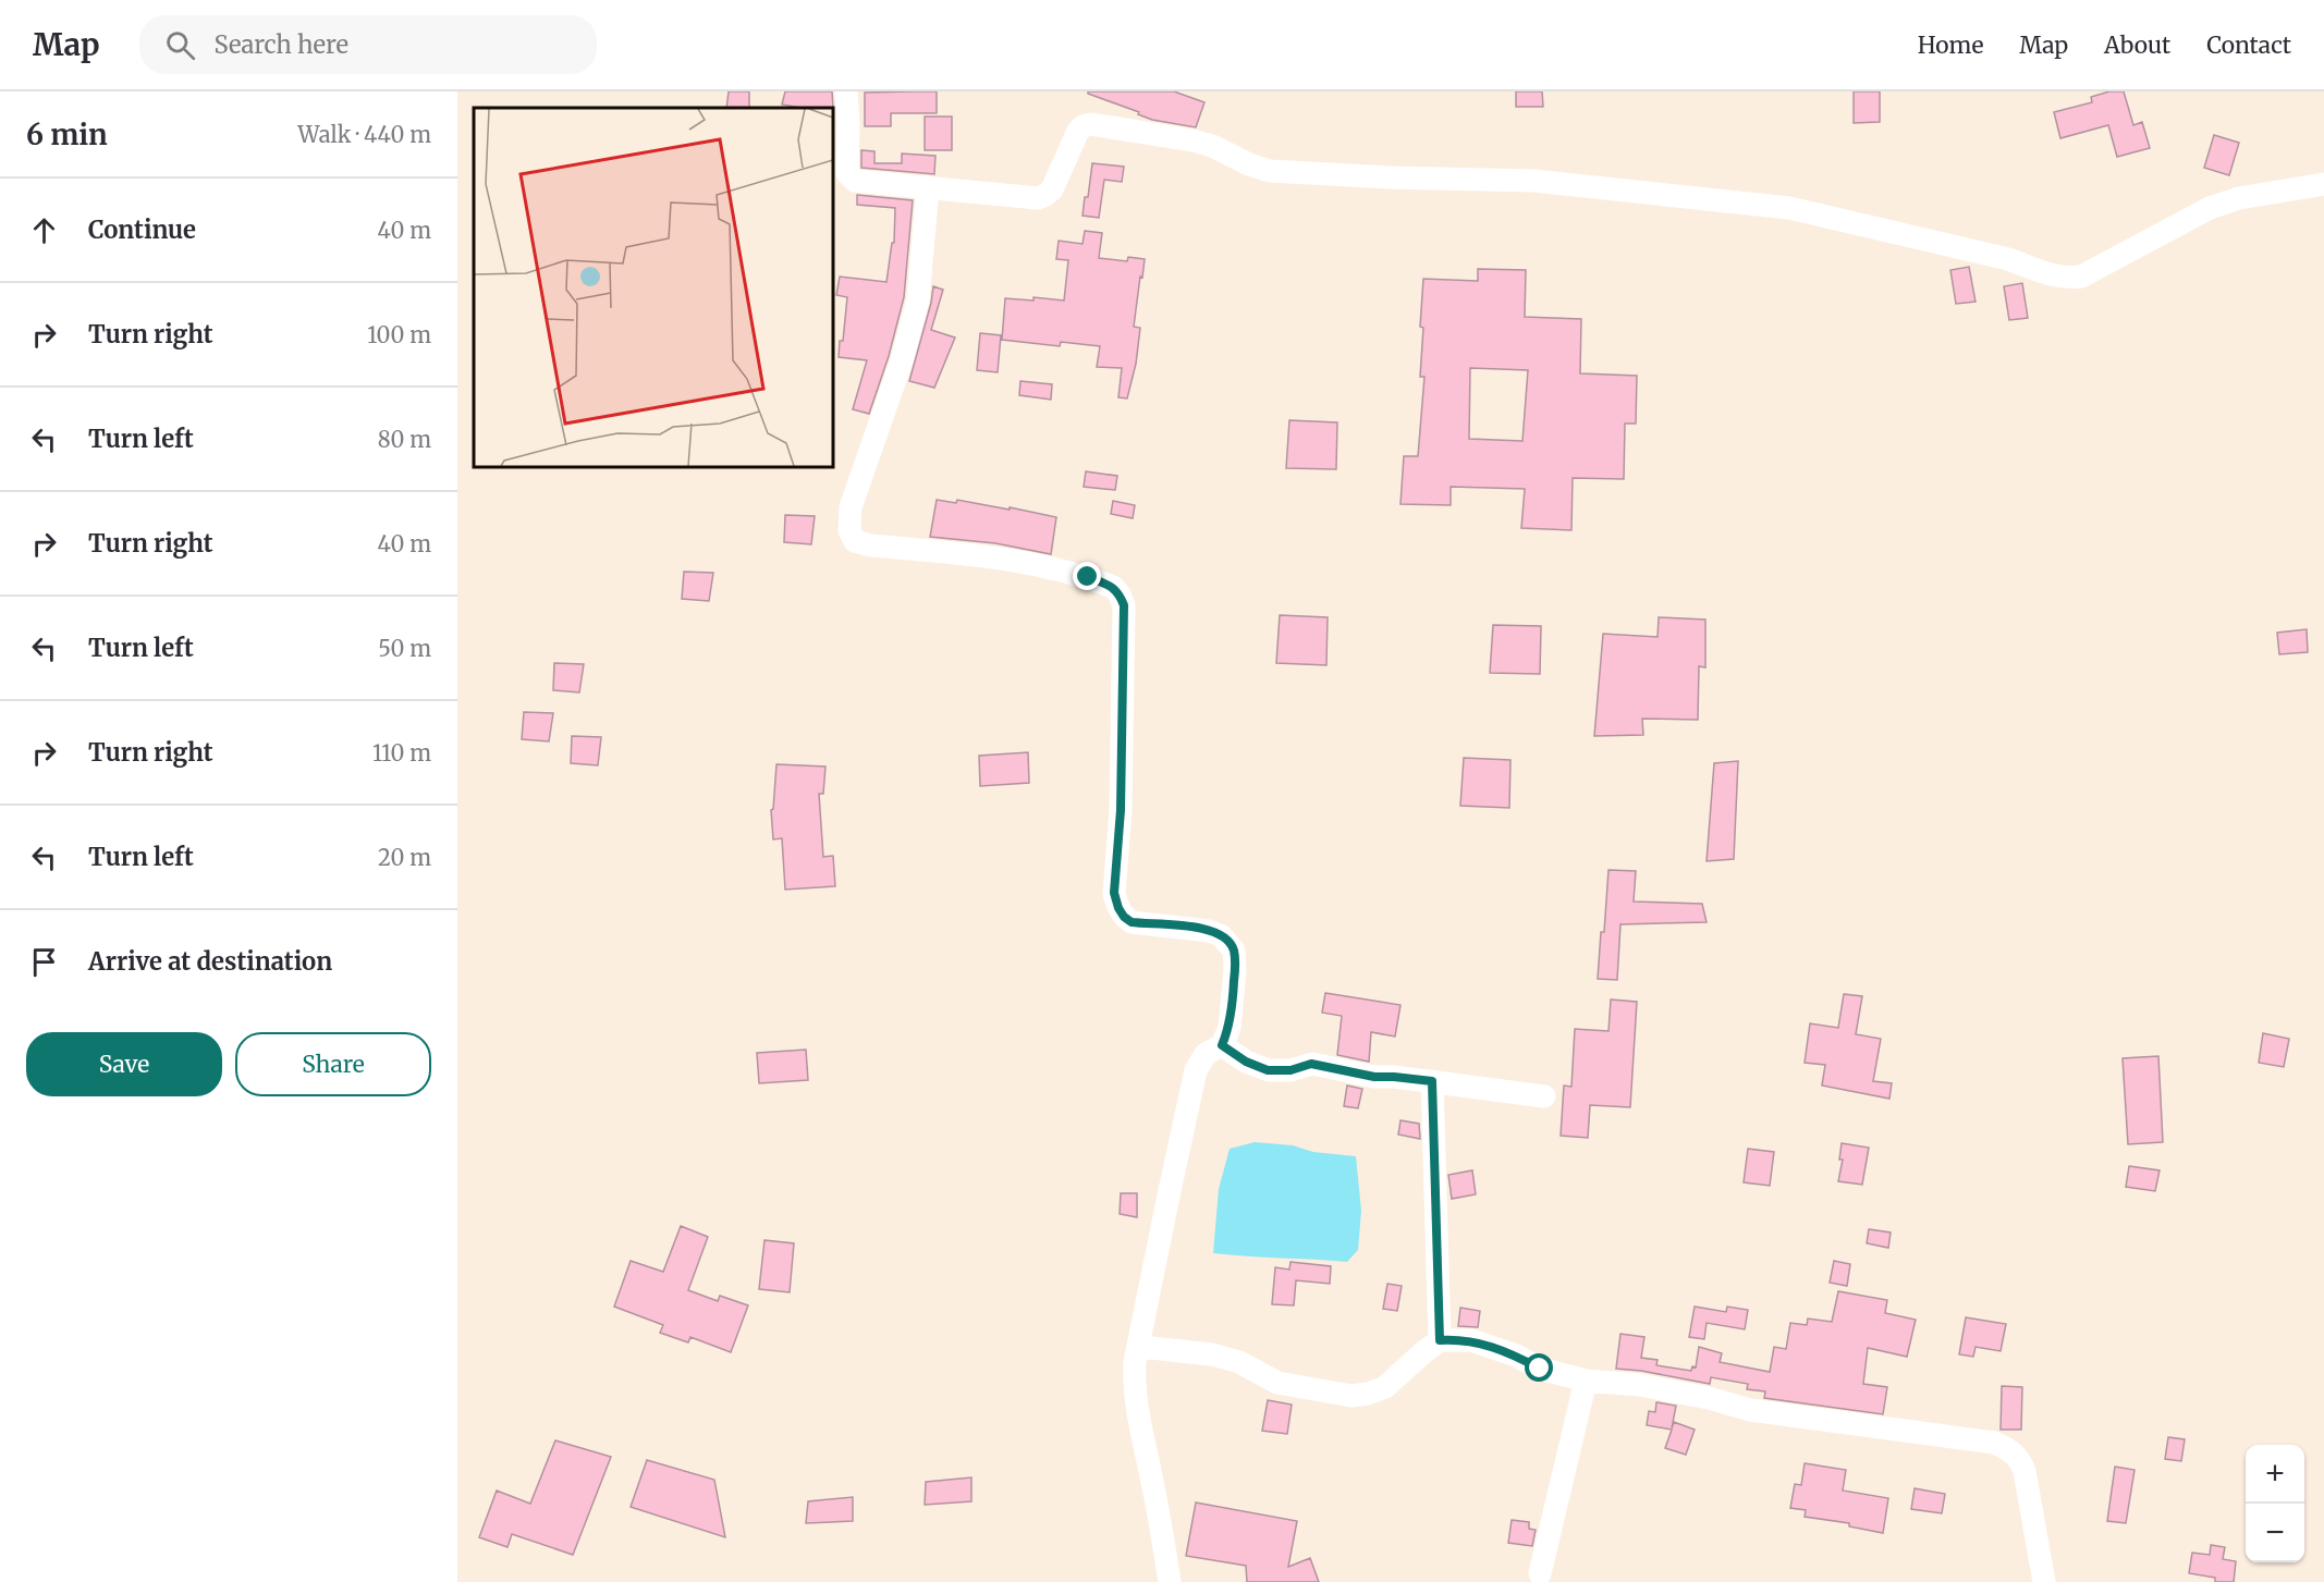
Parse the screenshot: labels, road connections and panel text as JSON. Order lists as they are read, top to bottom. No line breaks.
{"page":{"header":"Map","search":"Search here","nav":["Home","Map","About","Contact"],"heading":["6 min","Walk · 440 m"],"list":[["Continue","40 m"],["Turn right","100 m"],["Turn left","80 m"],["Turn right","40 m"],["Turn left","50 m"],["Turn right","110 m"],["Turn left","20 m"],"Arrive at destination"],"buttons":["Save","Share"],"map_buttons":["+","−"]}}
